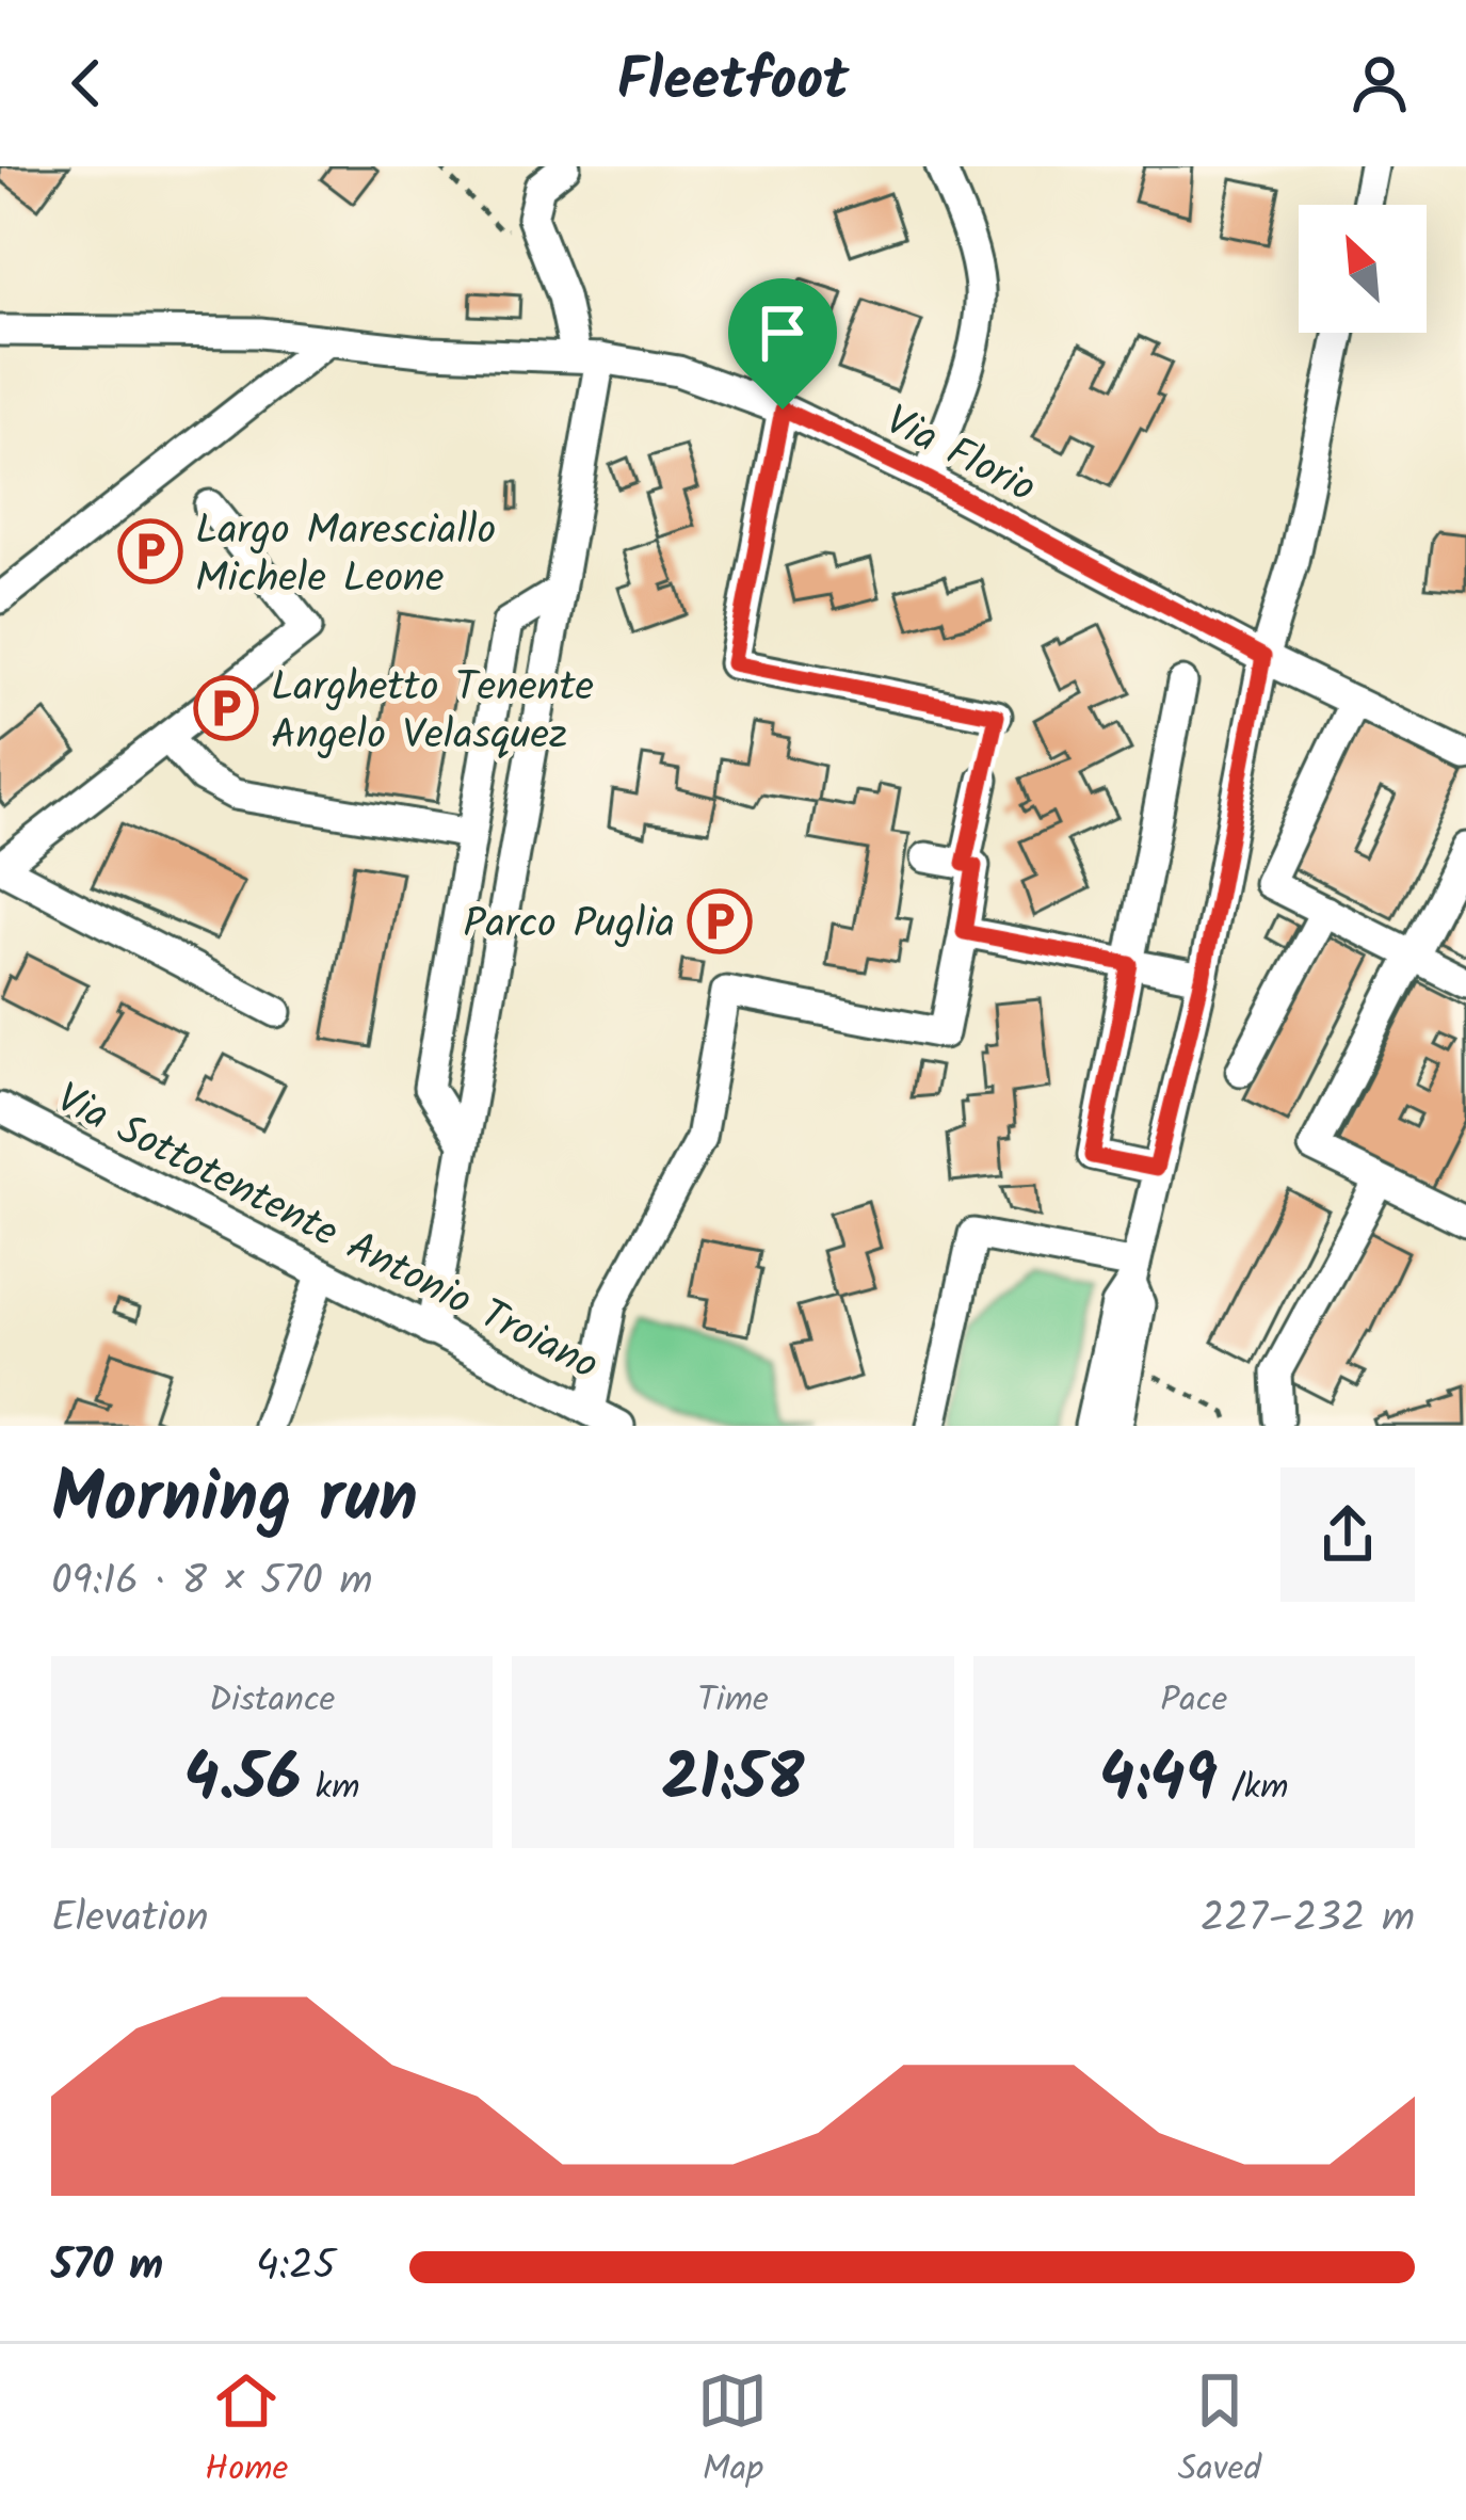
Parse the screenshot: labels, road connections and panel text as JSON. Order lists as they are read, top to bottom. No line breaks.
{"streets":{"street":["Via Florio","Via Sottotentente Antonio Troiano"]},"places":{"parking":["Largo Maresciallo Michele Leone","Larghetto Tenente Angelo Velasquez","Parco Puglia"]},"north":"top left","page":{"header":"Fleetfoot","heading":["Morning run","09:16 · 8 × 570 m"],"stats":[["Distance","4.56 km"],["Time","21:58"],["Pace","4:49 /km"]],"chart":["Elevation","227–232 m"],"list":[{"name":"570 m","note":"4:25"}],"tabs":["Home","Map","Saved"]}}
